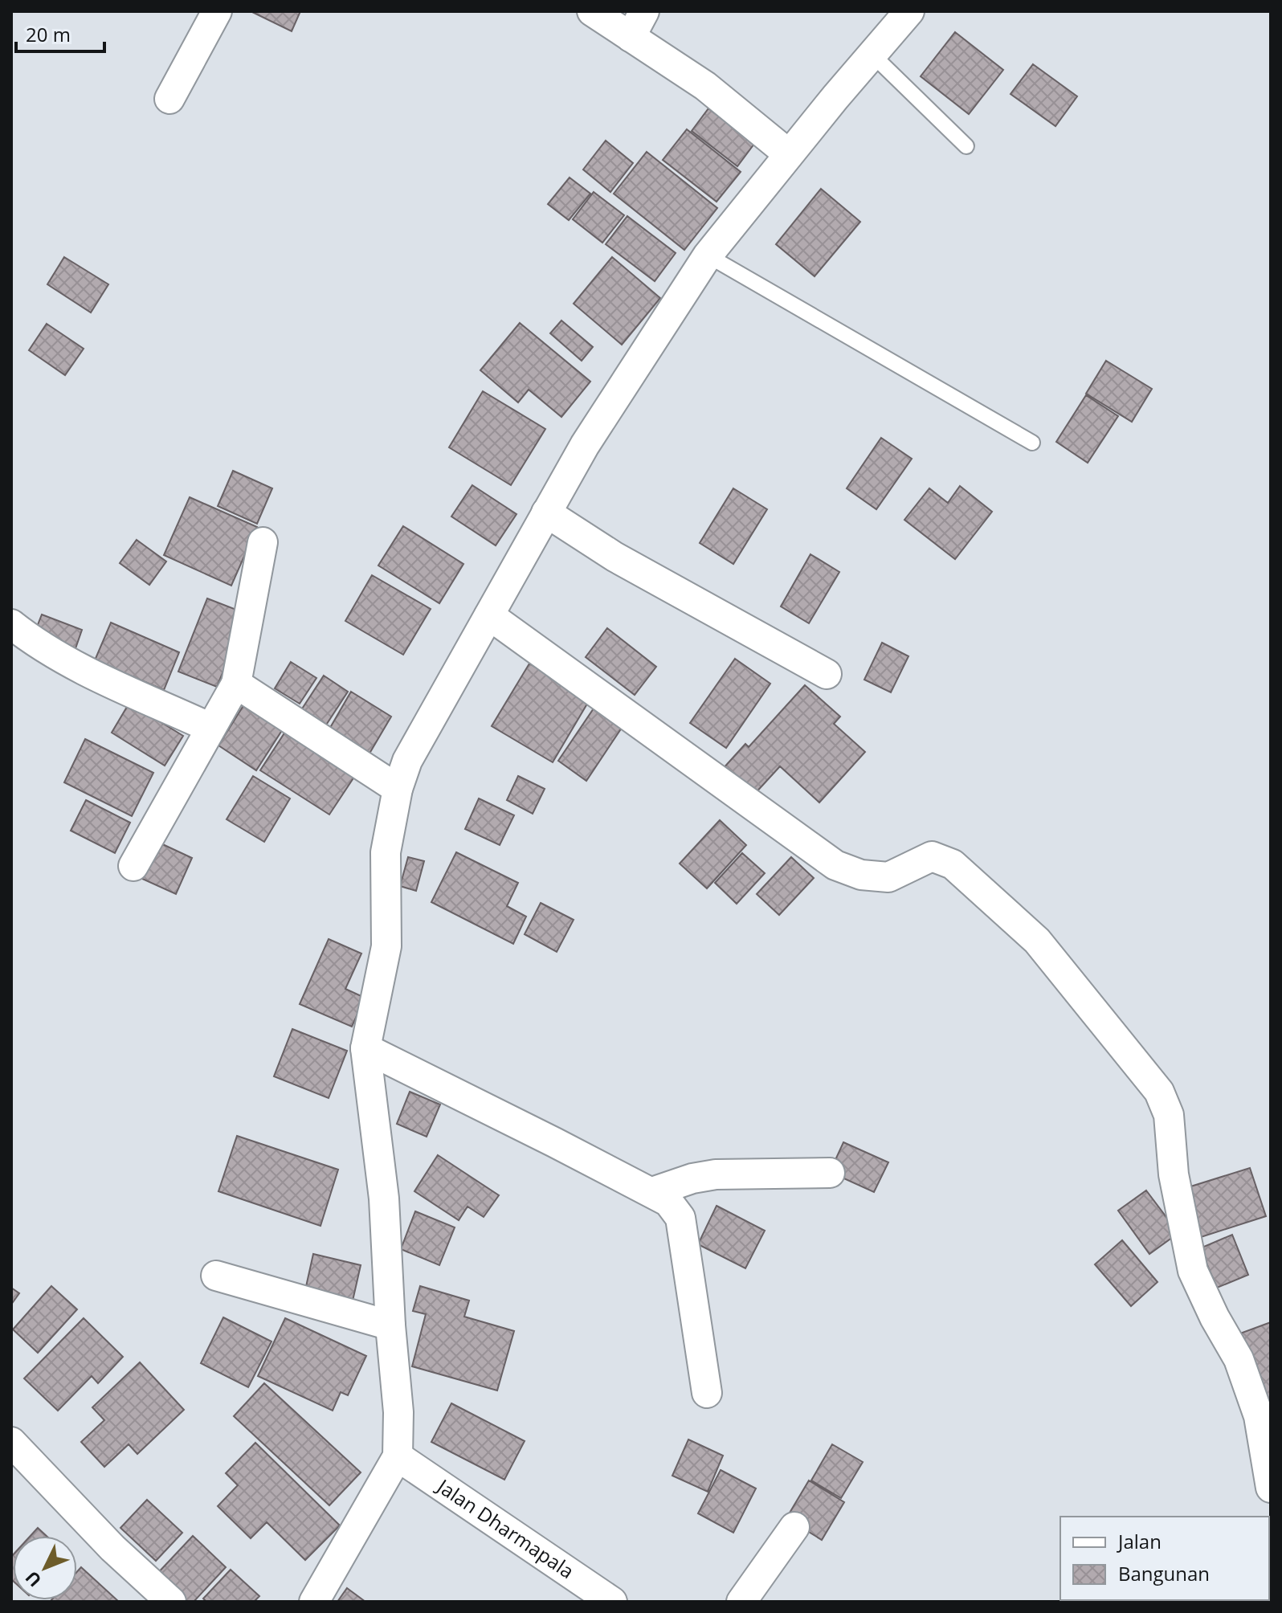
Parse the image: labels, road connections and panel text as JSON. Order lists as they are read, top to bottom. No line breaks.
{"streets":{"street":["Jalan Dharmapala"]},"legend":["Jalan","Bangunan"],"scale_bar":"20 m","north":"bottom left"}
